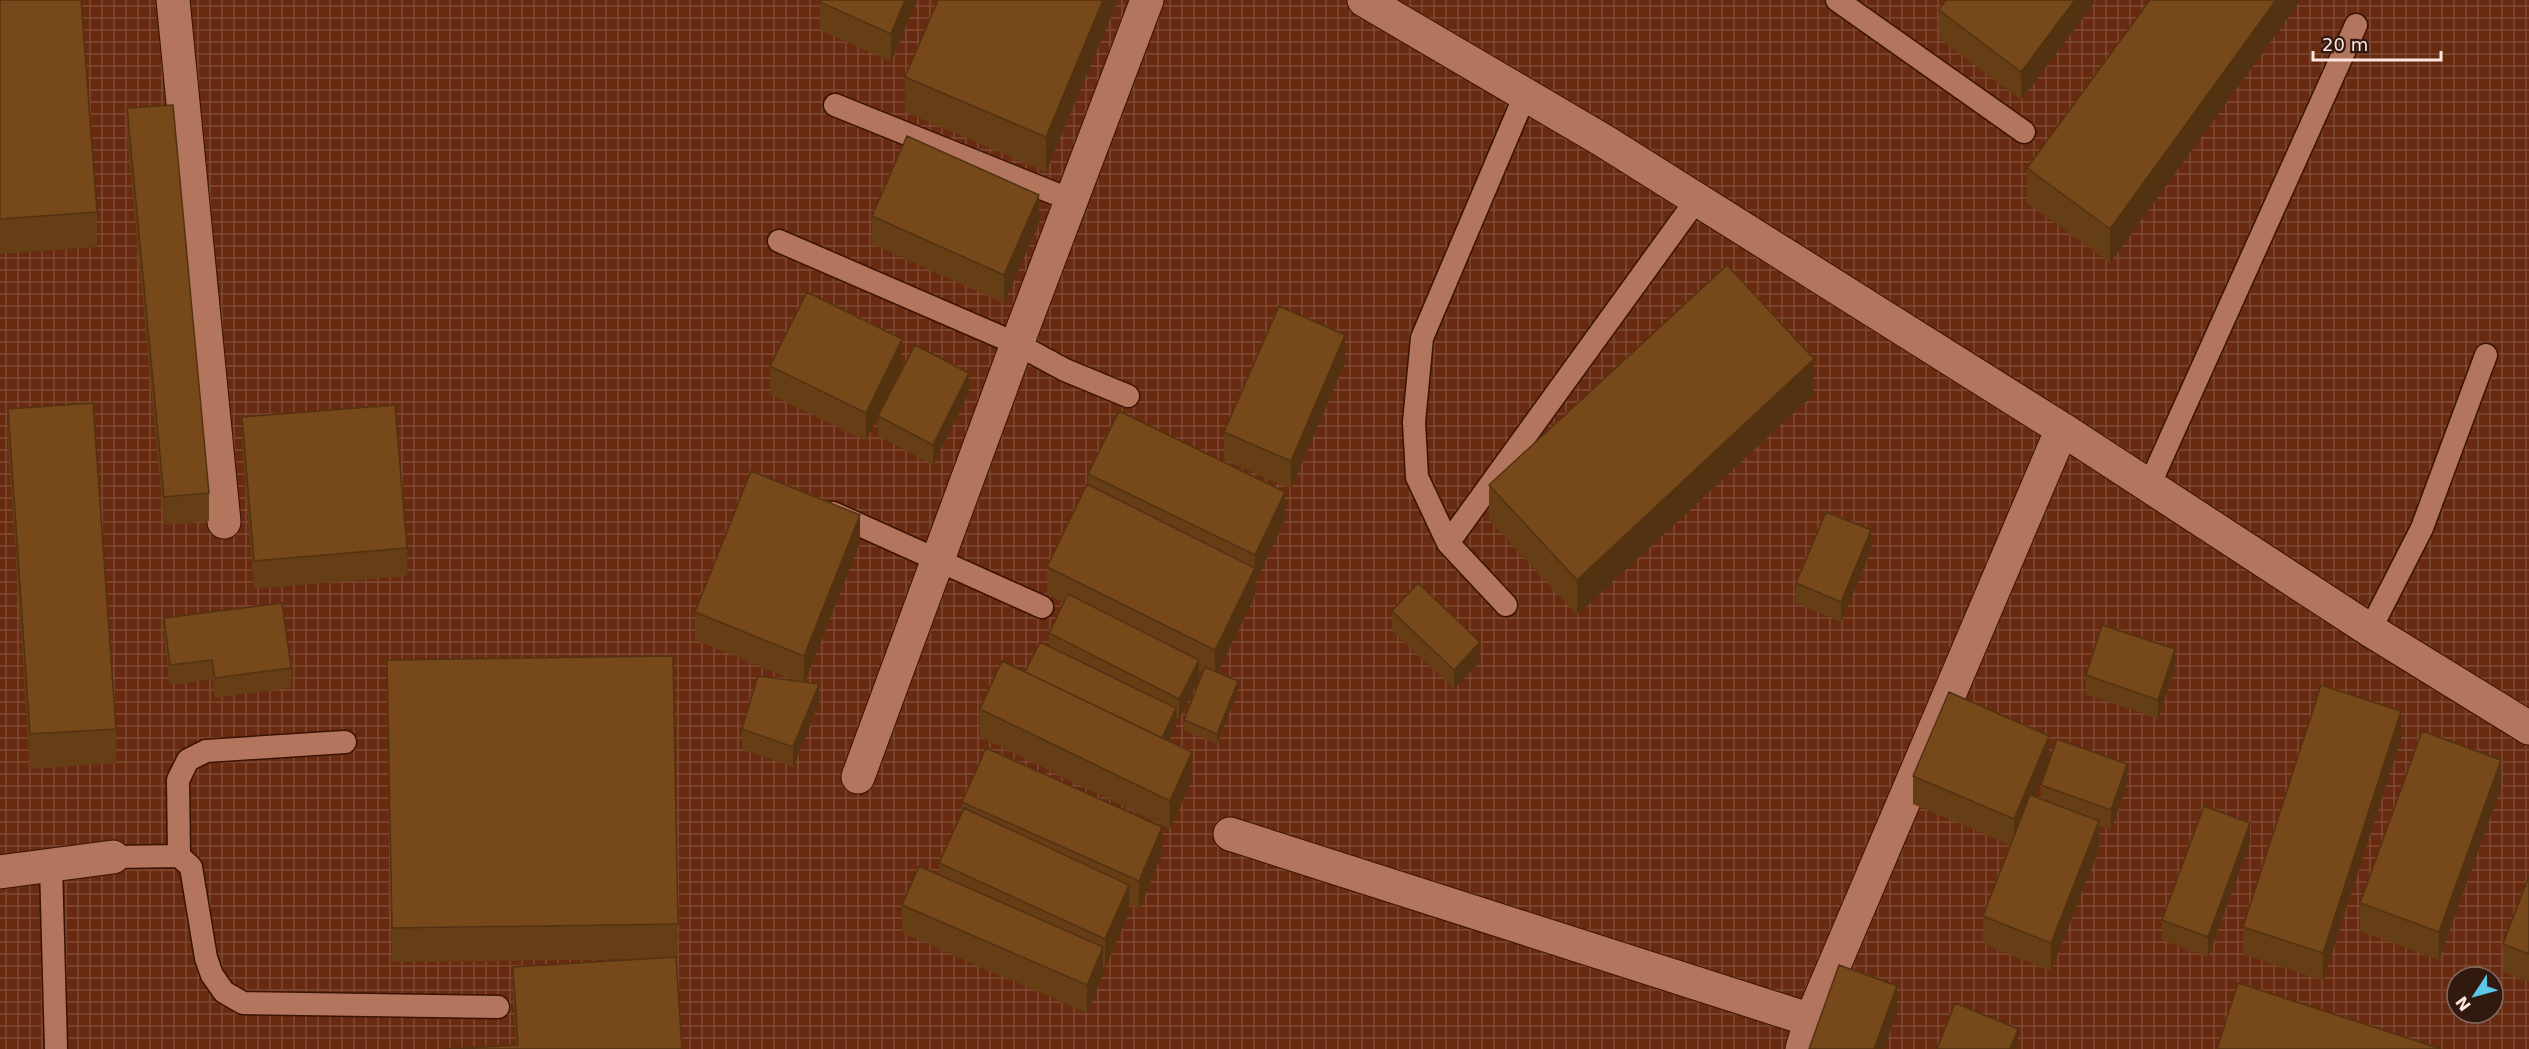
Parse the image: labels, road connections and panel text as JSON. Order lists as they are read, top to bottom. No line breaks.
{"scale_bar":"20 m","north":"bottom left"}
